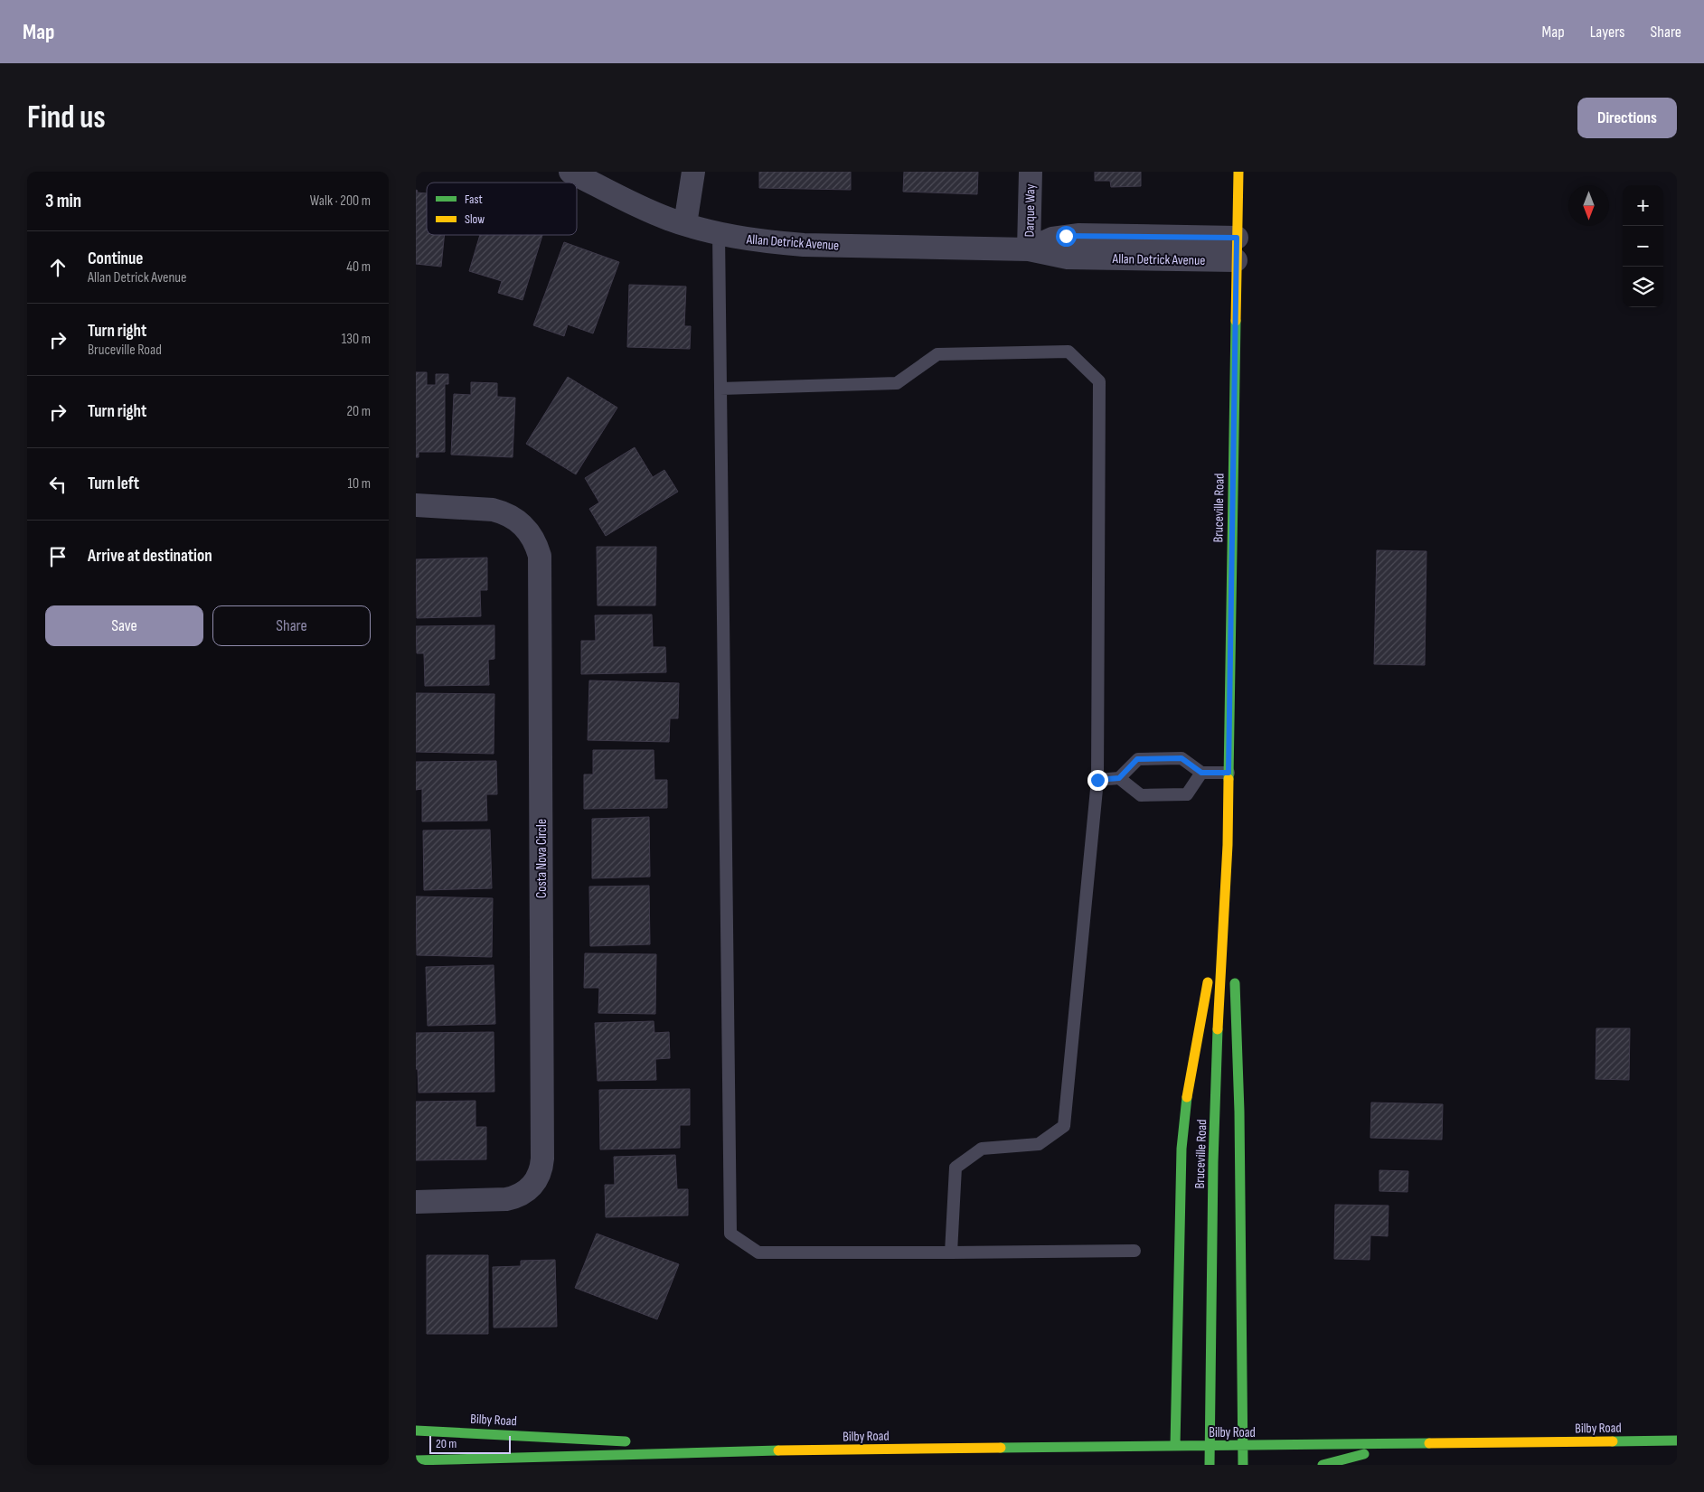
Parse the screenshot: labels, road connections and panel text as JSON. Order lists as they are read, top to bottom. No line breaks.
{"streets":{"main road":["Bruceville Road","Bilby Road"],"street":["Darque Way","Allan Detrick Avenue","Costa Nova Circle"]},"crossings":[["Darque Way","Allan Detrick Avenue"],["Allan Detrick Avenue","Bruceville Road"],["Bruceville Road","Bilby Road"]],"legend":["Fast","Slow"],"scale_bar":"20 m","north":"bottom","page":{"header":"Map","nav":["Map","Layers","Share"],"buttons":["Directions",["Save","Share"]],"title":"Find us","heading":["3 min","Walk · 200 m"],"map_buttons":["+","−"],"list":[["Continue","Allan Detrick Avenue","40 m"],["Turn right","Bruceville Road","130 m"],["Turn right","20 m"],["Turn left","10 m"],"Arrive at destination"],"scale":"20 m"}}
